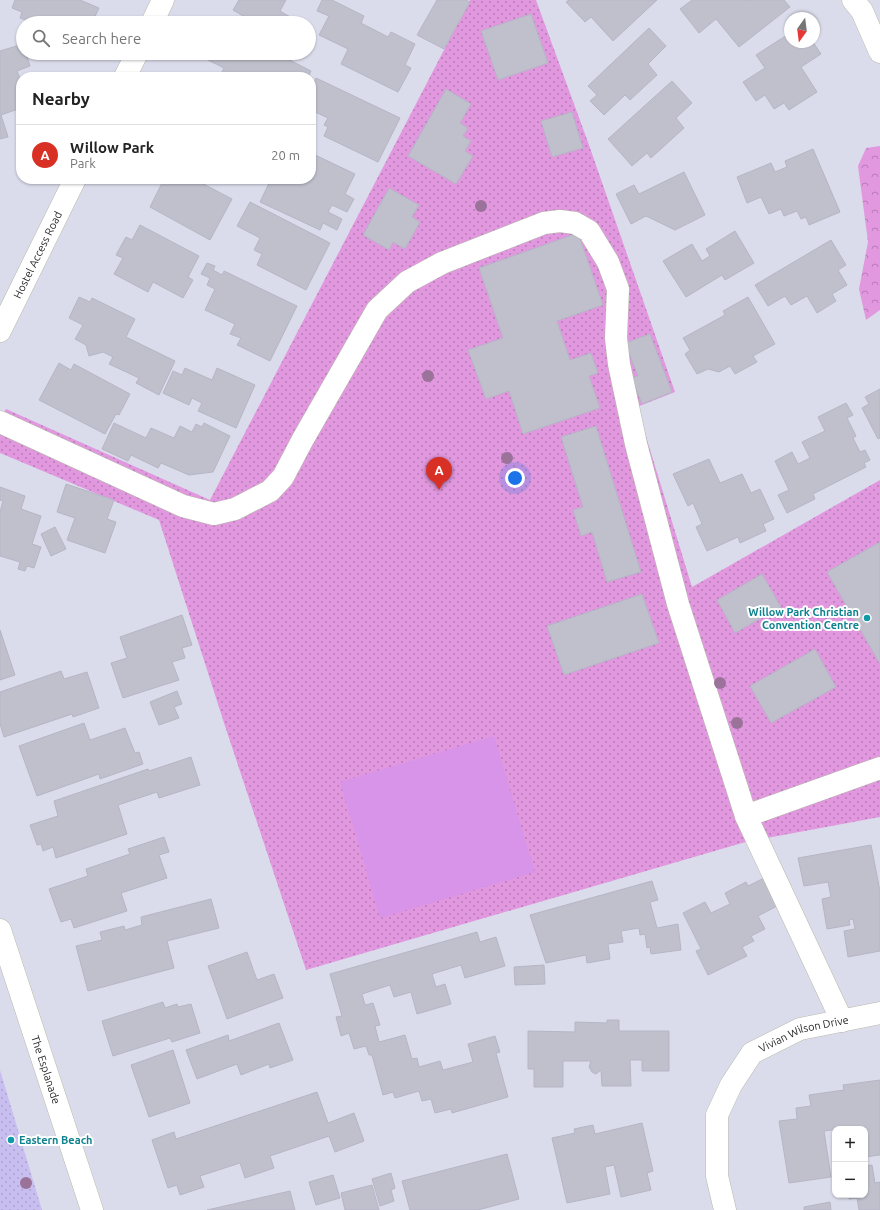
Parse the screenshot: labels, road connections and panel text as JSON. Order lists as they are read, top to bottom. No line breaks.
{"streets":{"street":["Hostel Access Road","Vivian Wilson Drive","The Esplanade"]},"places":["Willow Park Christian Convention Centre","Eastern Beach"],"north":"bottom","page":{"search":"Search here","heading":"Nearby","list":[{"mark":"A","name":"Willow Park","note":"Park","value":"20 m"}],"pins":"A","map_buttons":["+","−"]}}
